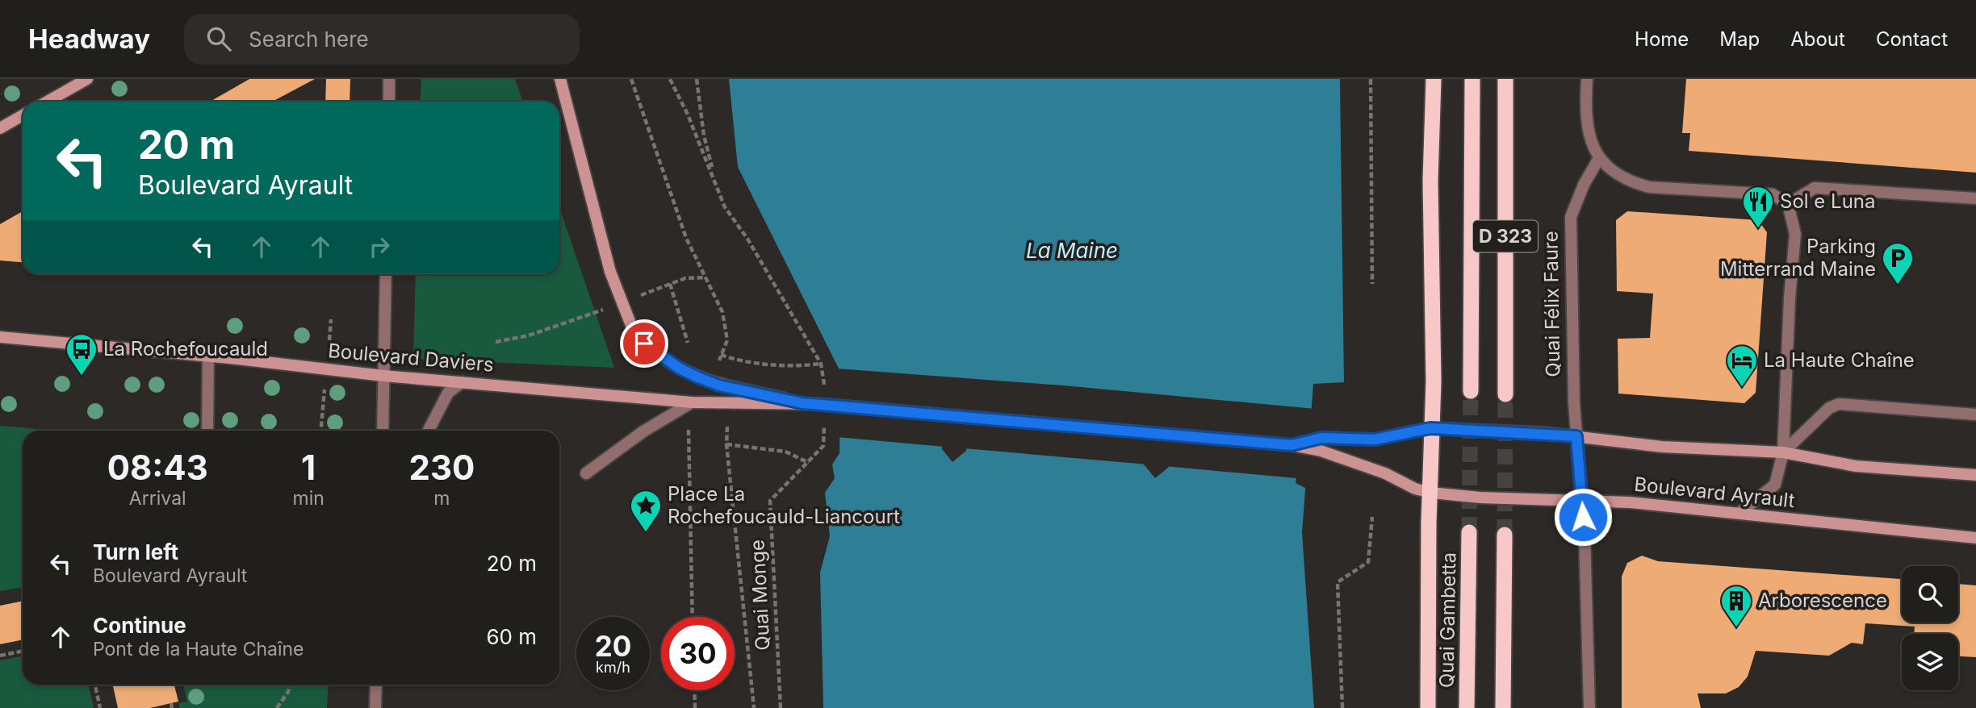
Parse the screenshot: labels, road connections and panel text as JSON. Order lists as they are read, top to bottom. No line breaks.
{"streets":{"highway":["D 323","Quai Gambetta"],"main road":["Boulevard Daviers","Boulevard Ayrault"],"street":["Quai Félix Faure"],"path":["Quai Monge"]},"crossings":[["Quai Félix Faure","Boulevard Ayrault"],["Boulevard Daviers","Boulevard Ayrault"]],"water":["La Maine"],"places":{"restaurant":["Sol e Luna"],"parking":["Parking Mitterrand Maine"],"bus stop":["La Rochefoucauld"],"hotel":["La Haute Chaîne"],"place":["Place La Rochefoucauld-Liancourt"],"building":["Arborescence"]},"page":{"header":"Headway","search":"Search here","nav":["Home","Map","About","Contact"],"turn":["20 m","Boulevard Ayrault"],"eta":["08:43","Arrival","1","min","230","m"],"list":[{"name":"Turn left","note":"Boulevard Ayrault","value":"20 m"},{"name":"Continue","note":"Pont de la Haute Chaîne","value":"60 m"}],"speed":"20 km/h","limit":"30"}}
